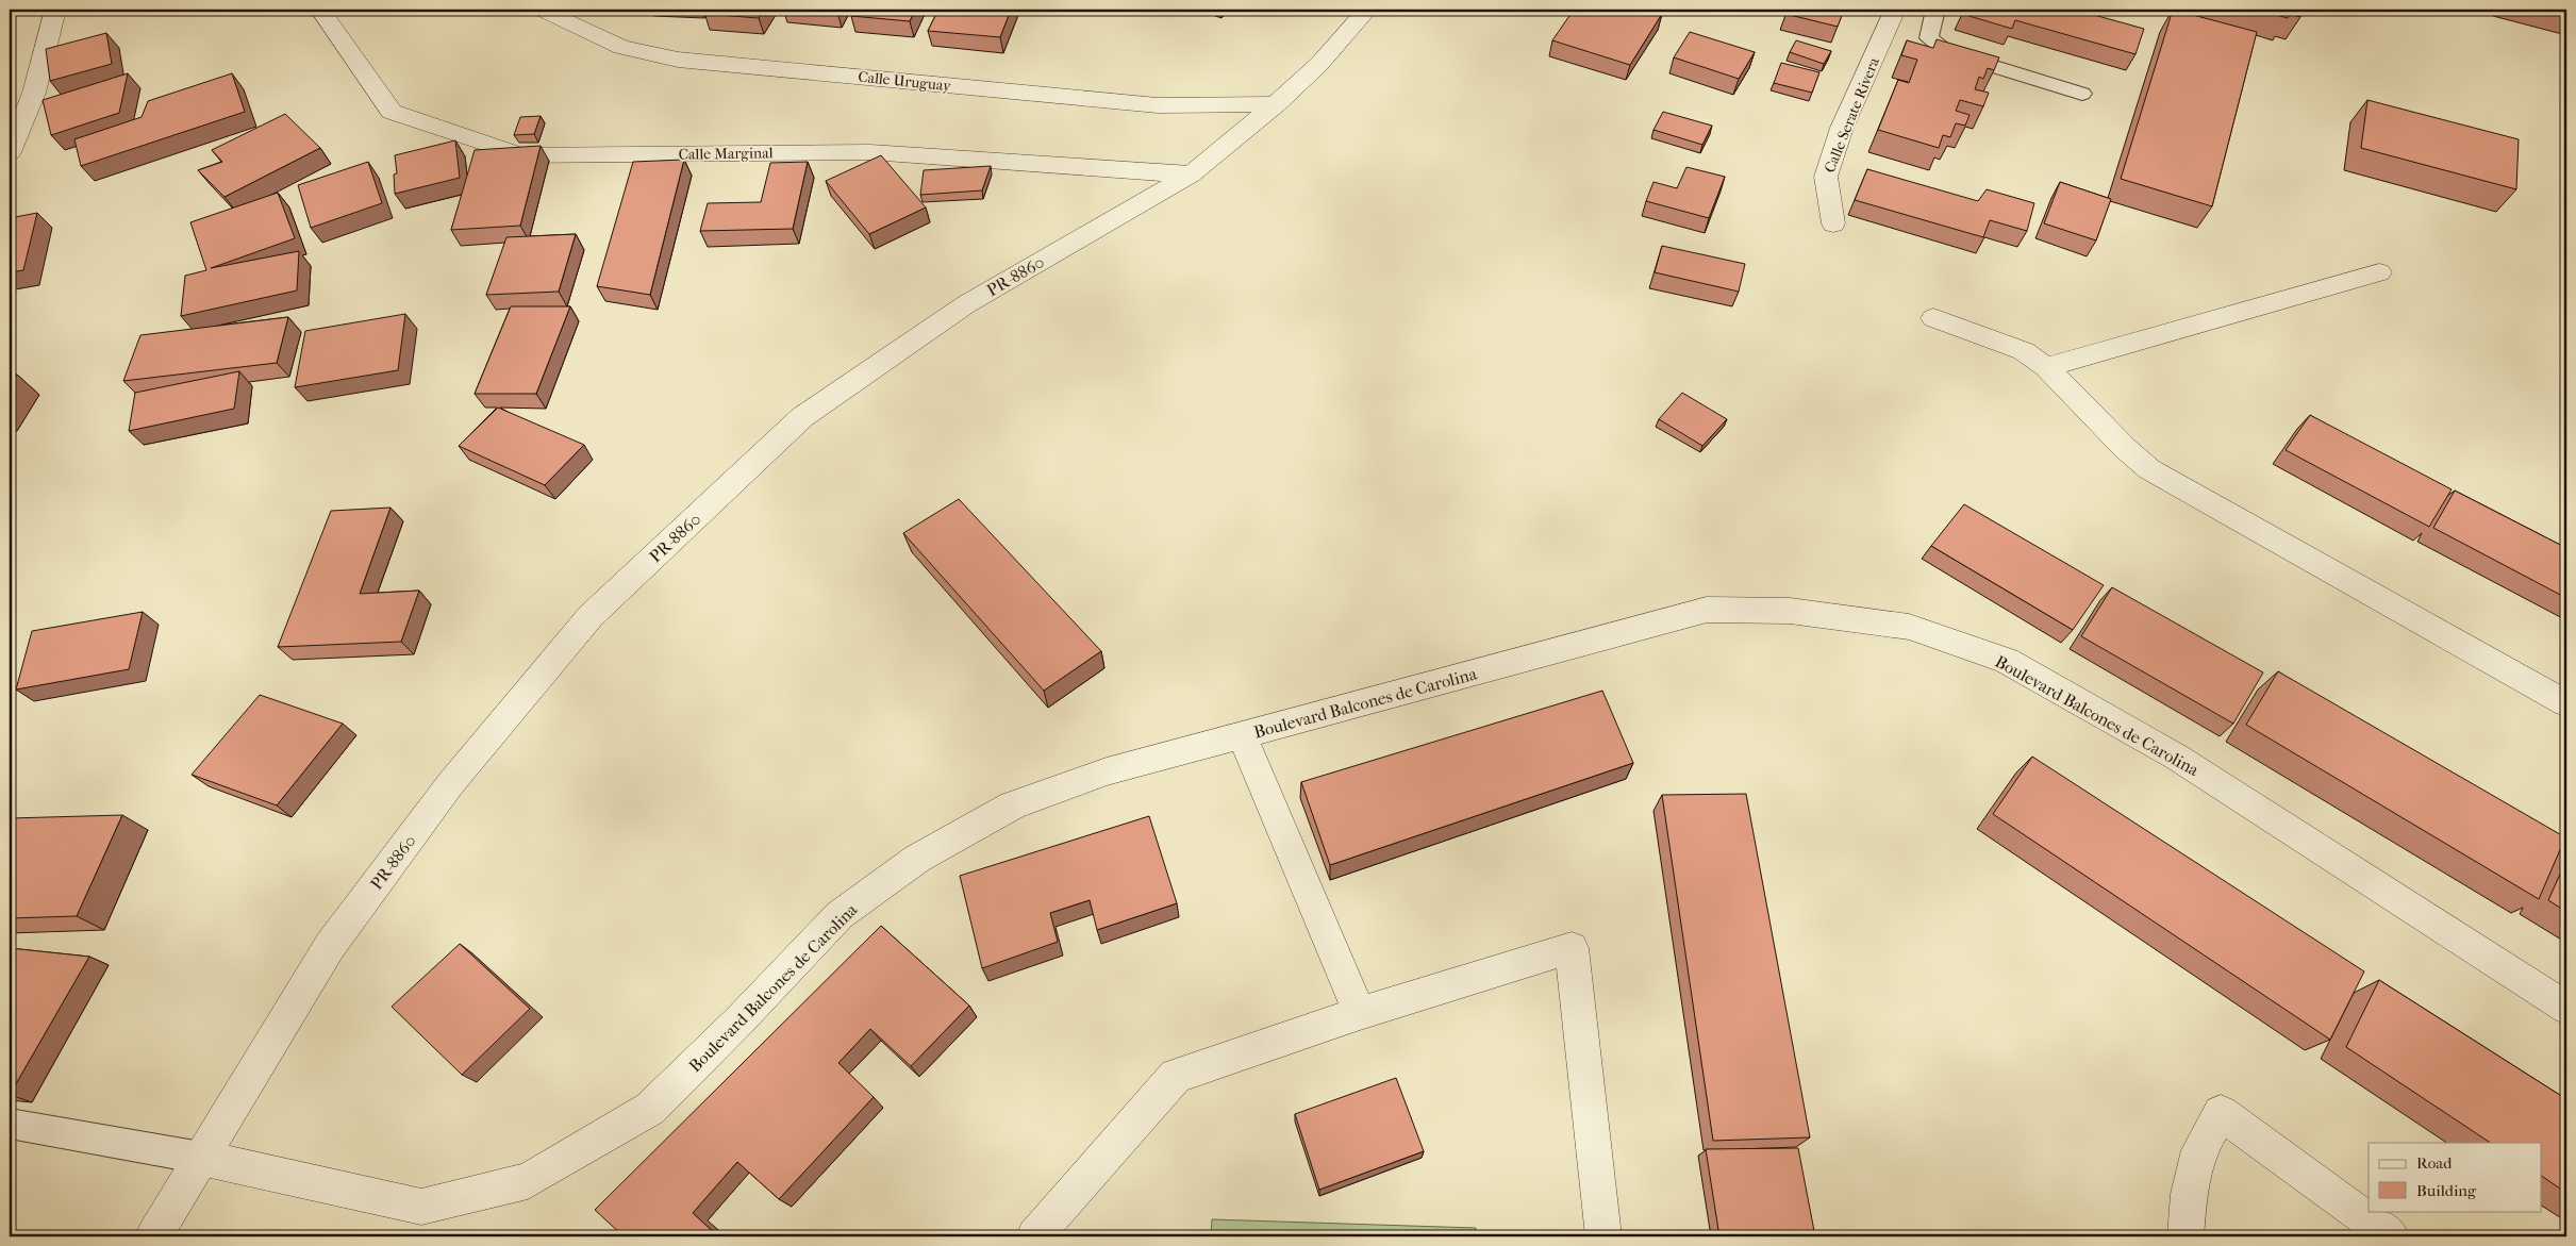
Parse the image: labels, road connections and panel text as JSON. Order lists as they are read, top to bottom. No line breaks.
{"streets":{"street":["Calle Uruguay","Calle Serate Rivera","Calle Marginal","PR-8860","Boulevard Balcones de Carolina"]},"crossings":[["Calle Uruguay","PR-8860"],["Calle Marginal","PR-8860"],["PR-8860","Boulevard Balcones de Carolina"]],"legend":["Road","Building"]}
